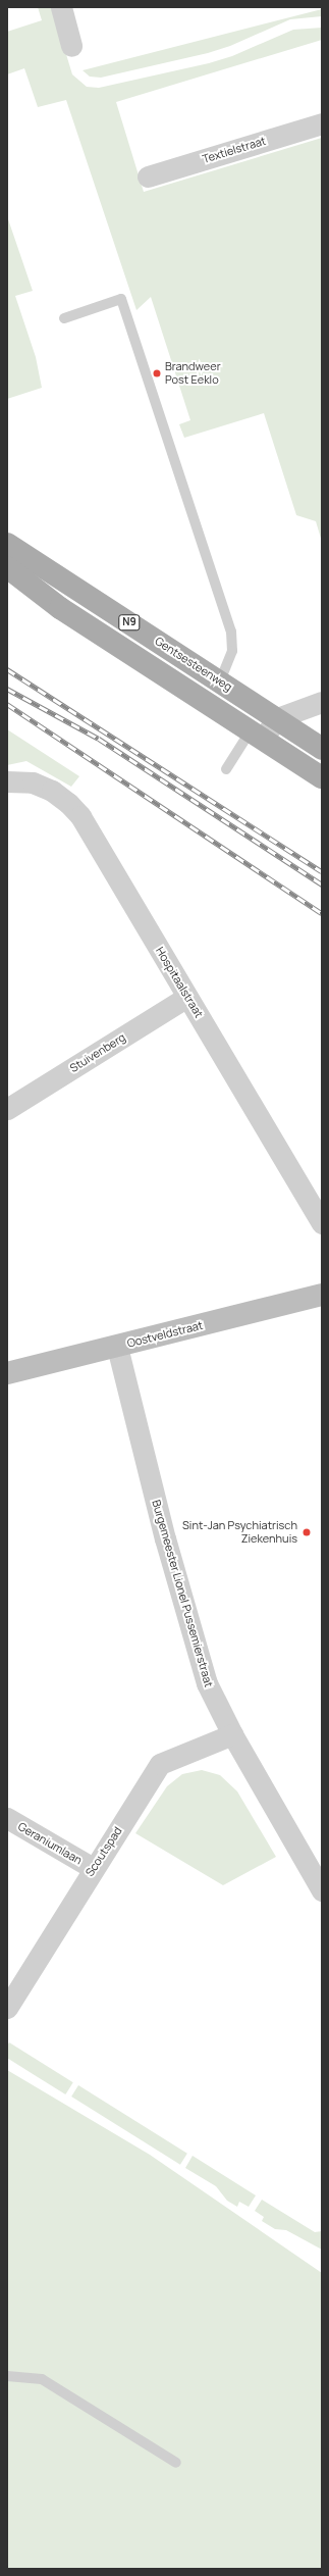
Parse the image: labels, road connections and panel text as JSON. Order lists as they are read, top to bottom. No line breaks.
{"streets":{"main road":["N9","Gentsesteenweg"],"street":["Textielstraat","Hospitaalstraat","Stuivenberg","Oostveldstraat","Burgemeester Lionel Pussemierstraat","Geraniumlaan","Scoutspad"]},"crossings":[["N9","Gentsesteenweg"],["Hospitaalstraat","Stuivenberg"],["Oostveldstraat","Burgemeester Lionel Pussemierstraat"],["Burgemeester Lionel Pussemierstraat","Scoutspad"],["Geraniumlaan","Scoutspad"]],"places":["Brandweer Post Eeklo","Sint-Jan Psychiatrisch Ziekenhuis"]}
